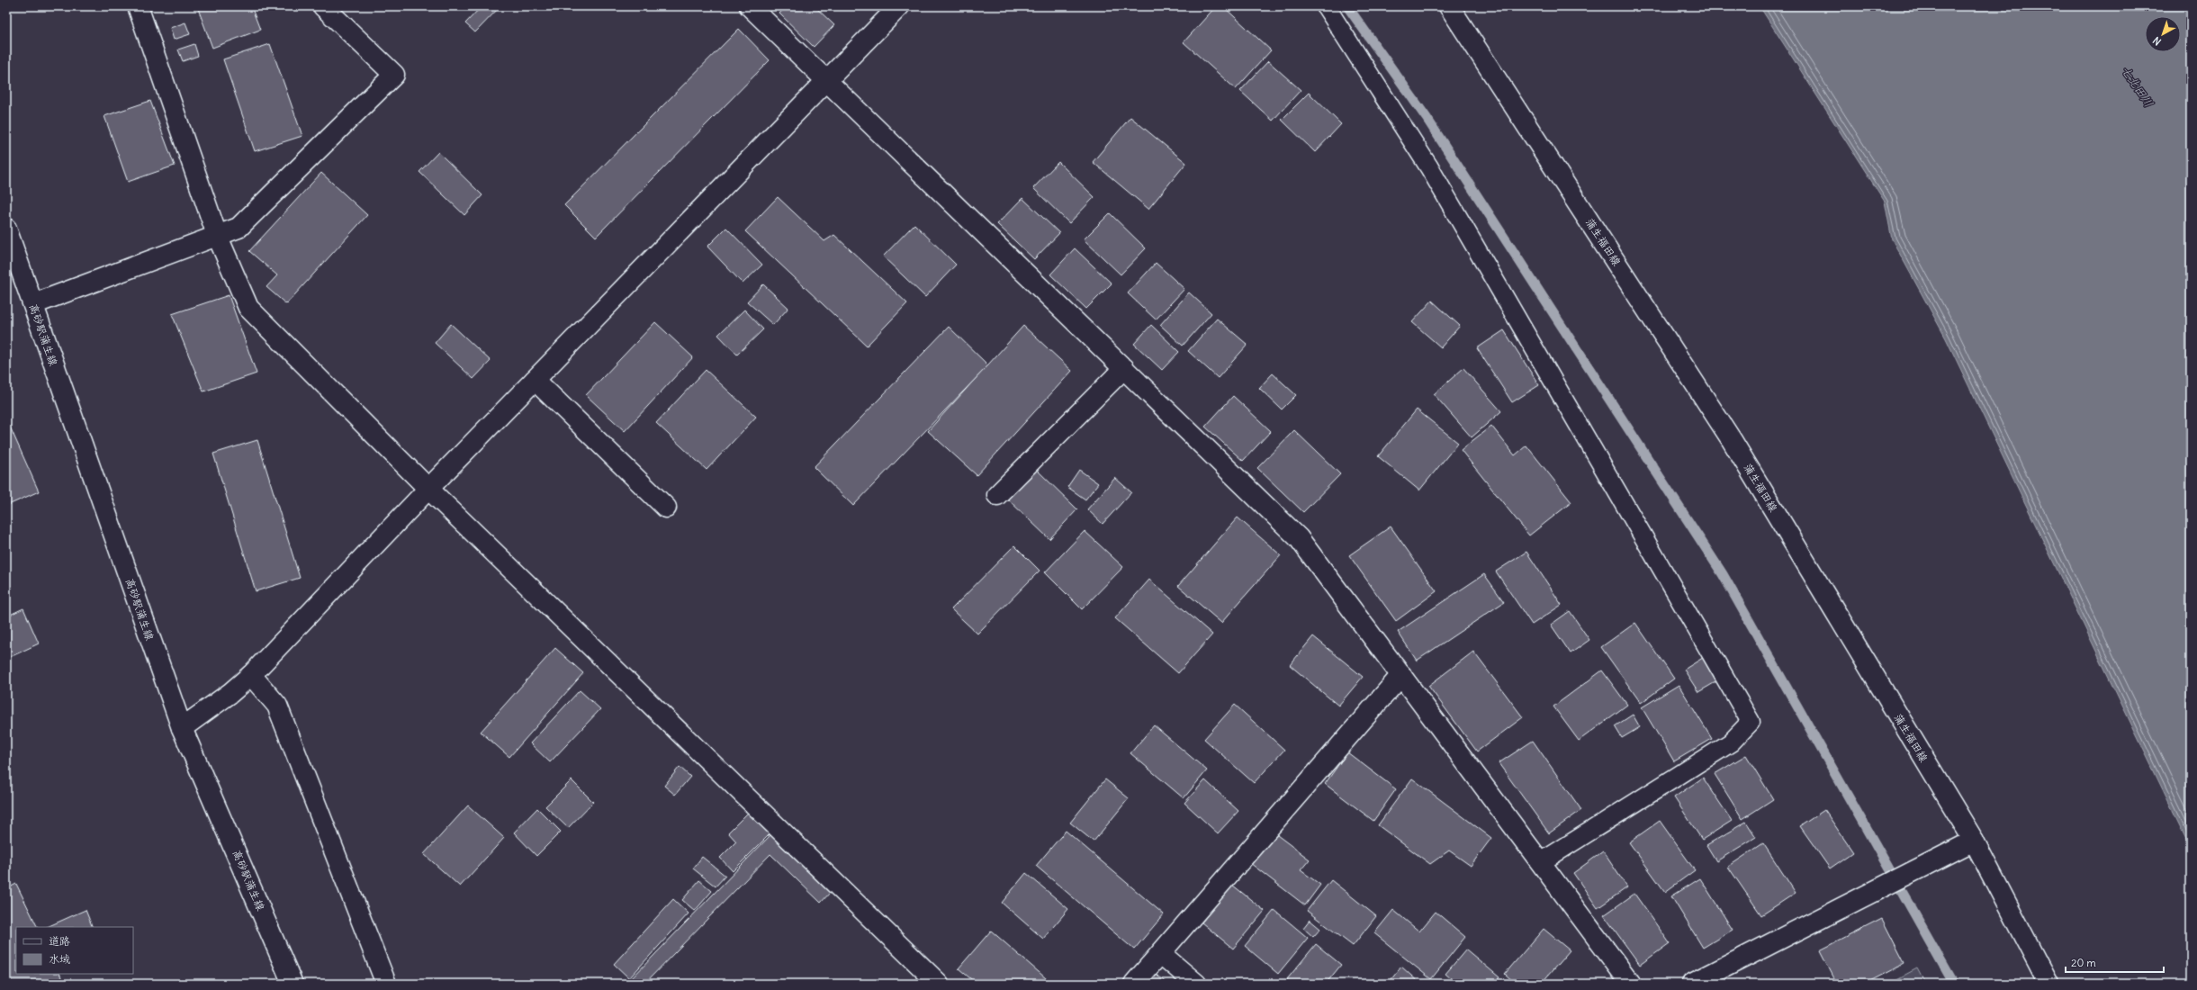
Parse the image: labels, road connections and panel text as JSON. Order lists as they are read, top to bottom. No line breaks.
{"streets":{"street":["蒲生福田線","高砂駅蒲生線"]},"water":["七北田川"],"legend":["道路","水域"],"scale_bar":"20 m","north":"bottom left"}
